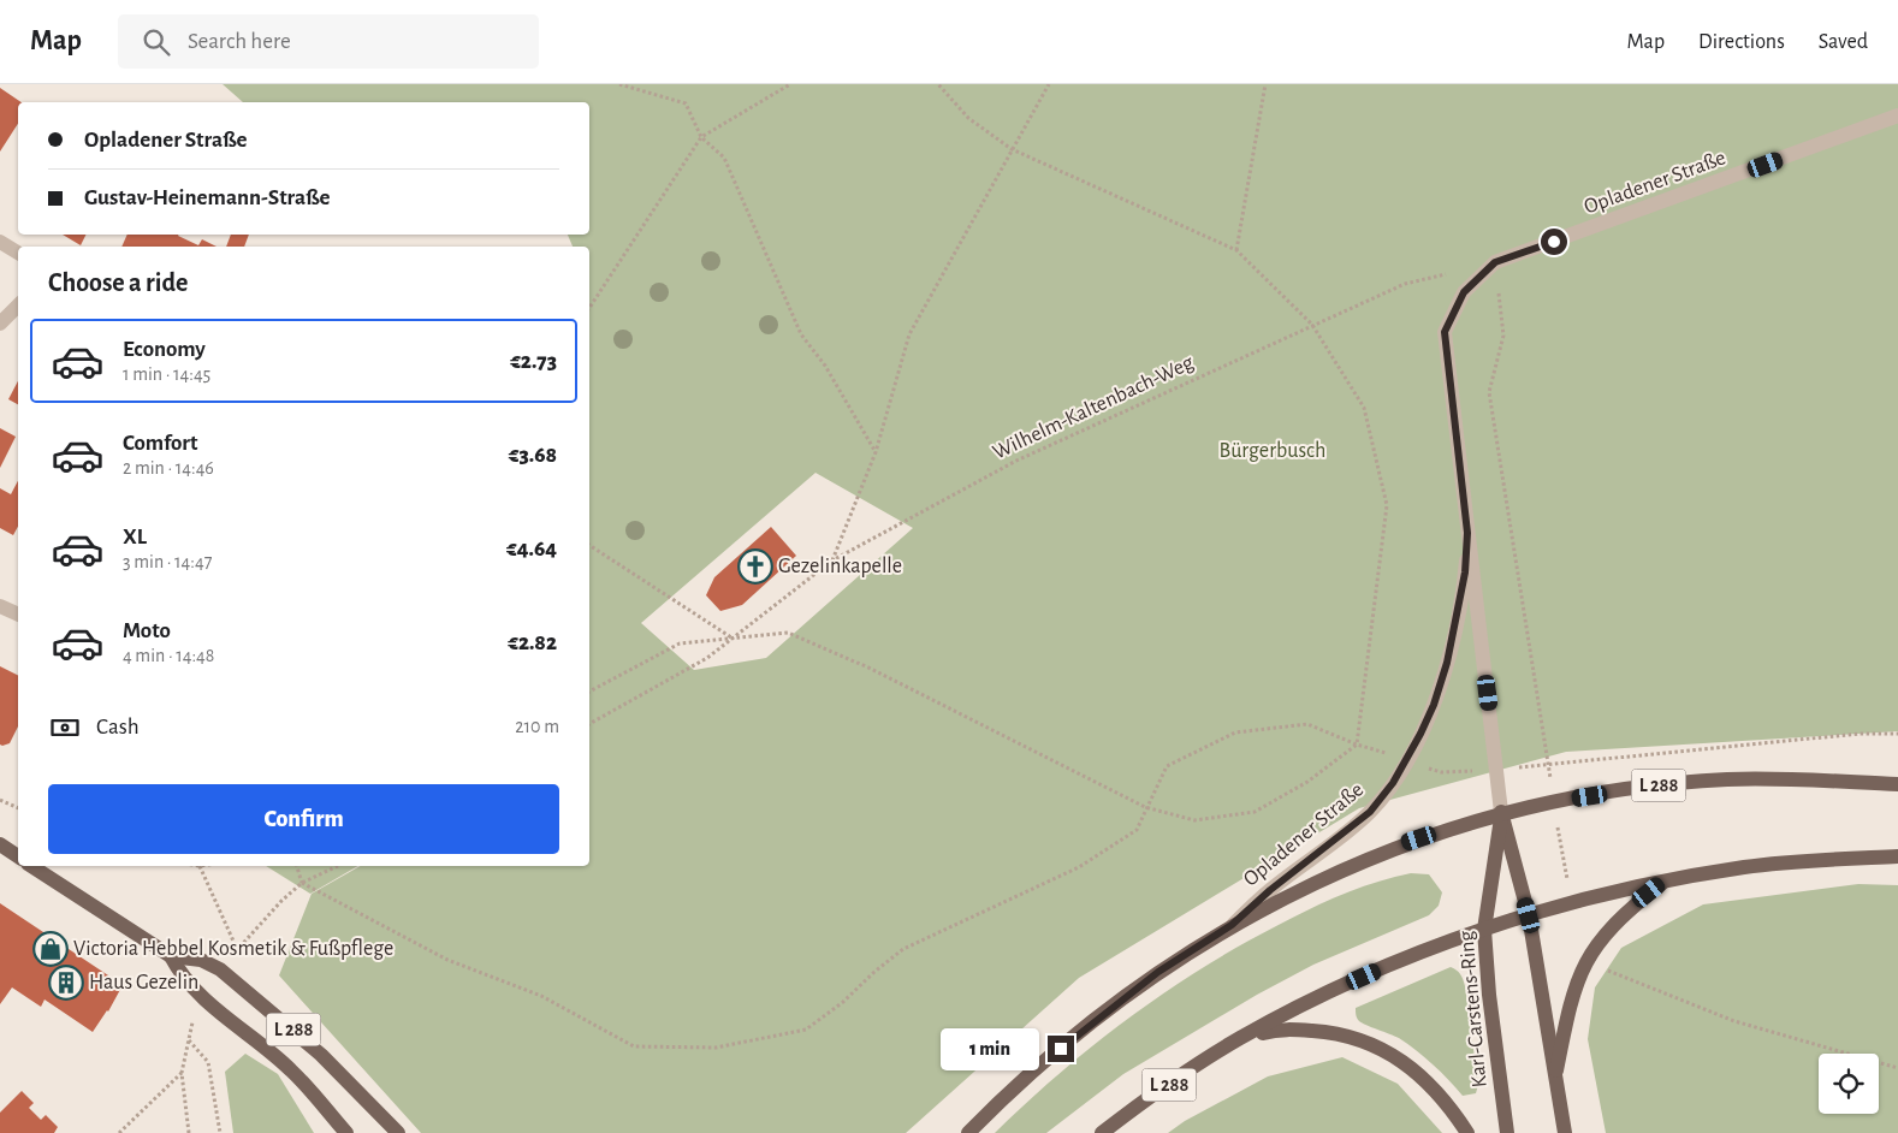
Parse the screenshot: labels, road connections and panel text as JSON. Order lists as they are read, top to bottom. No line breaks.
{"streets":{"main road":["L 288","Karl-Carstens-Ring"],"street":["Opladener Straße"],"path":["Wilhelm-Kaltenbach-Weg"]},"crossings":[["Opladener Straße","L 288"],["Opladener Straße","Karl-Carstens-Ring"],["L 288","Karl-Carstens-Ring"]],"parks":["Bürgerbusch"],"places":{"church":["Gezelinkapelle"],"shop":["Victoria Hebbel Kosmetik & Fußpflege"],"building":["Haus Gezelin"]},"page":{"header":"Map","search":"Search here","nav":["Map","Directions","Saved"],"banner":["Opladener Straße","Gustav-Heinemann-Straße"],"heading":"Choose a ride","list":[{"name":"Economy","note":"1 min · 14:45","value":"€2.73"},{"name":"Comfort","note":"2 min · 14:46","value":"€3.68"},{"name":"XL","note":"3 min · 14:47","value":"€4.64"},{"name":"Moto","note":"4 min · 14:48","value":"€2.82"}],"pay":["Cash","210 m"],"buttons":"Confirm","bubble":"1 min"}}
